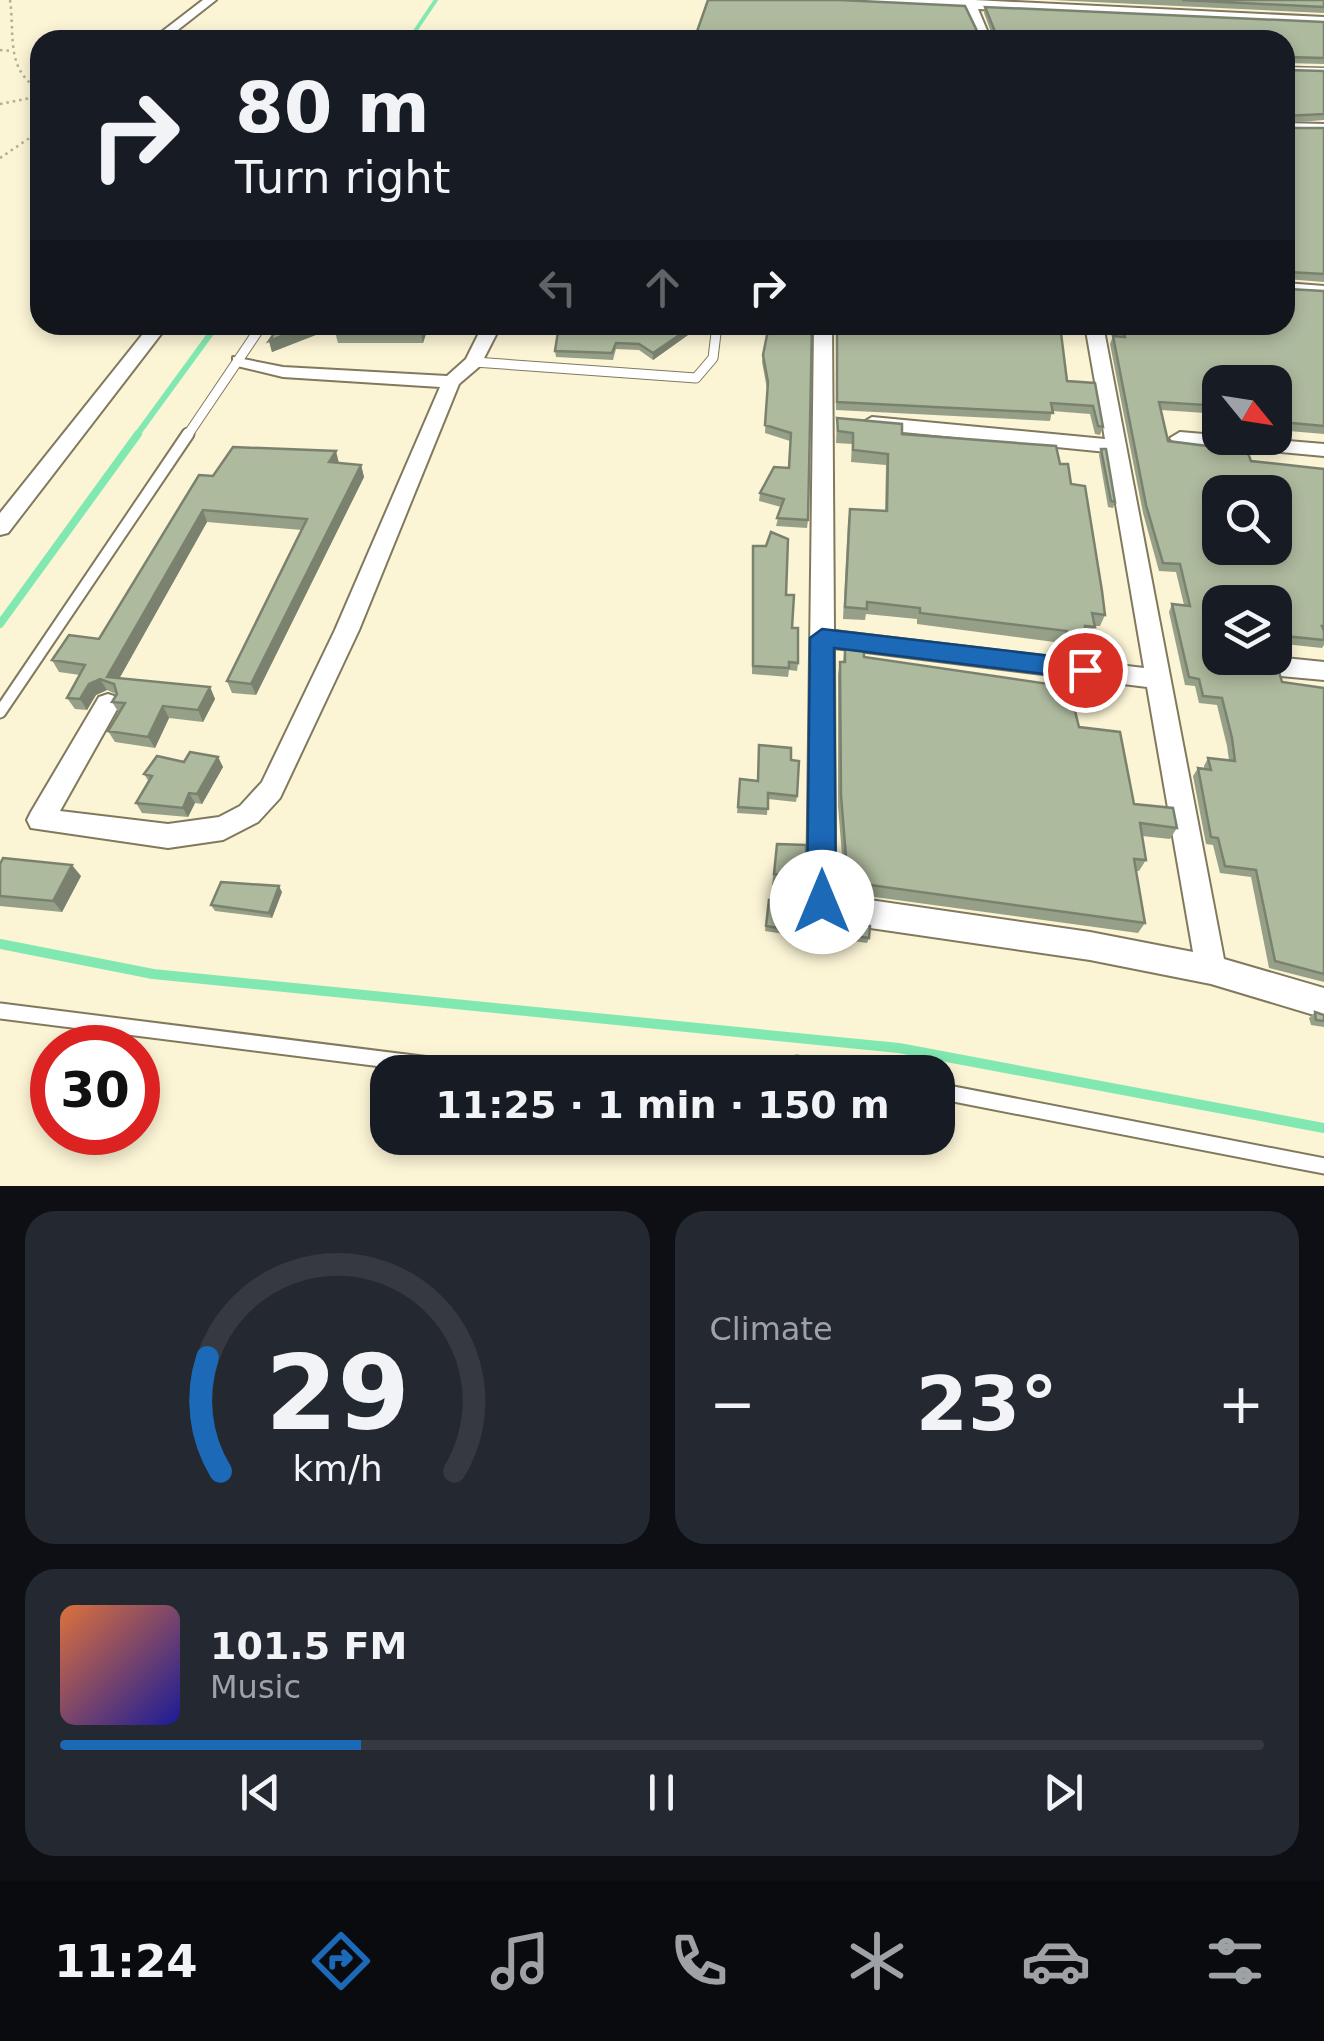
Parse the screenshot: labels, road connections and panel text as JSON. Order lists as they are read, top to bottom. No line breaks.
{"north":"bottom right","page":{"turn":["80 m","Turn right"],"limit":"30","trip":"11:25 · 1 min · 150 m","tile":"Climate","heat":["−","23°","+"],"song":["101.5 FM","Music"],"tabs":"11:24","gauge":["29","km/h"]}}
